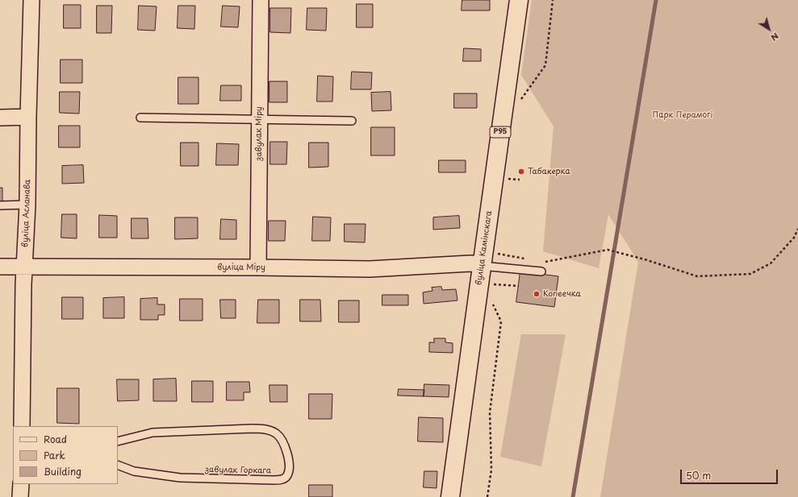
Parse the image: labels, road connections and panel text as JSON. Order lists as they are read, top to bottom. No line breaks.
{"streets":{"main road":["Р95","вуліца Камінскага"],"street":["завулак Міру","вуліца Асланава","вуліца Міру"],"lane":["завулак Горкага"]},"crossings":[["завулак Міру","вуліца Міру"],["вуліца Асланава","вуліца Міру"],["вуліца Камінскага","вуліца Міру"]],"parks":["Парк Перамогі"],"places":["Табакерка","Копеечка"],"legend":["Road","Park","Building"],"scale_bar":"50 m","north":"bottom right"}
